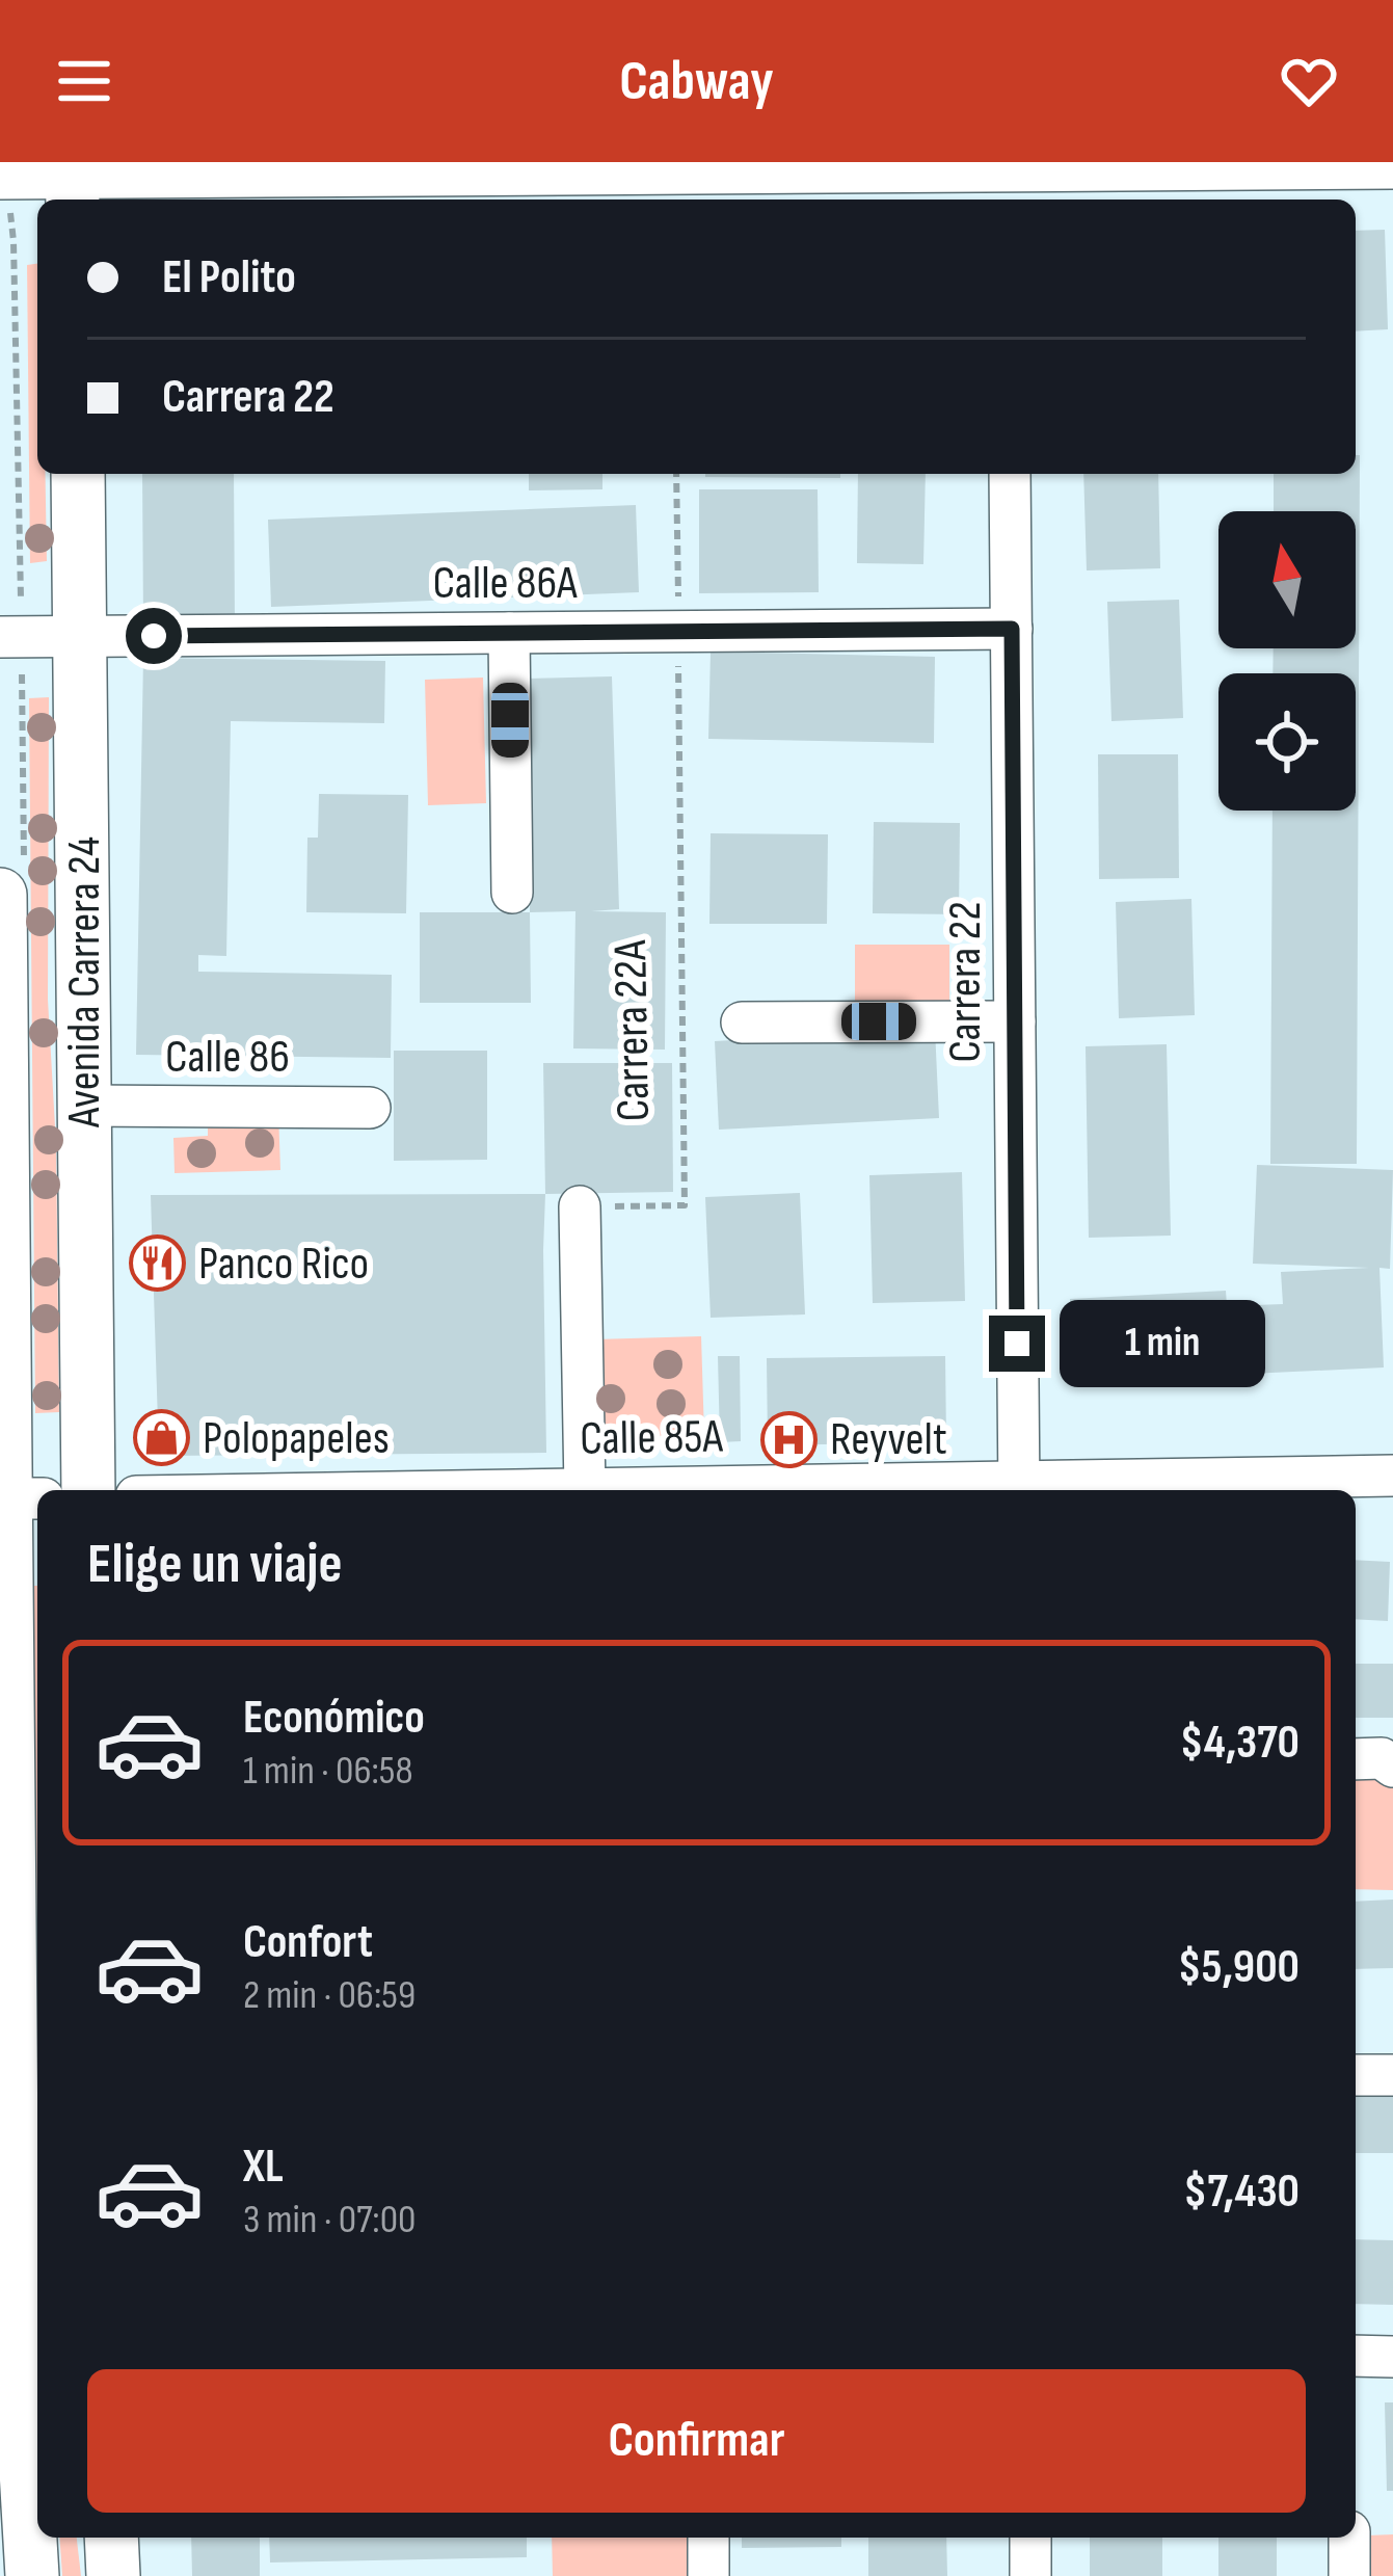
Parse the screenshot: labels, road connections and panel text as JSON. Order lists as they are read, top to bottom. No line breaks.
{"streets":{"main road":["Avenida Carrera 24"],"street":["Calle 86A","Carrera 22","Calle 86","Calle 85A"],"path":["Carrera 22A"]},"crossings":[["Calle 86A","Avenida Carrera 24"],["Calle 86A","Carrera 22"],["Calle 86A","Carrera 22A"],["Avenida Carrera 24","Calle 86"],["Carrera 22","Calle 85A"]],"places":{"restaurant":["Panco Rico"],"shop":["Polopapeles"],"hospital":["Reyvelt"]},"north":"top","page":{"header":"Cabway","banner":["El Polito","Carrera 22"],"bubble":"1 min","heading":"Elige un viaje","list":[{"name":"Económico","note":"1 min · 06:58","value":"$4,370"},{"name":"Confort","note":"2 min · 06:59","value":"$5,900"},{"name":"XL","note":"3 min · 07:00","value":"$7,430"}],"buttons":"Confirmar"}}
